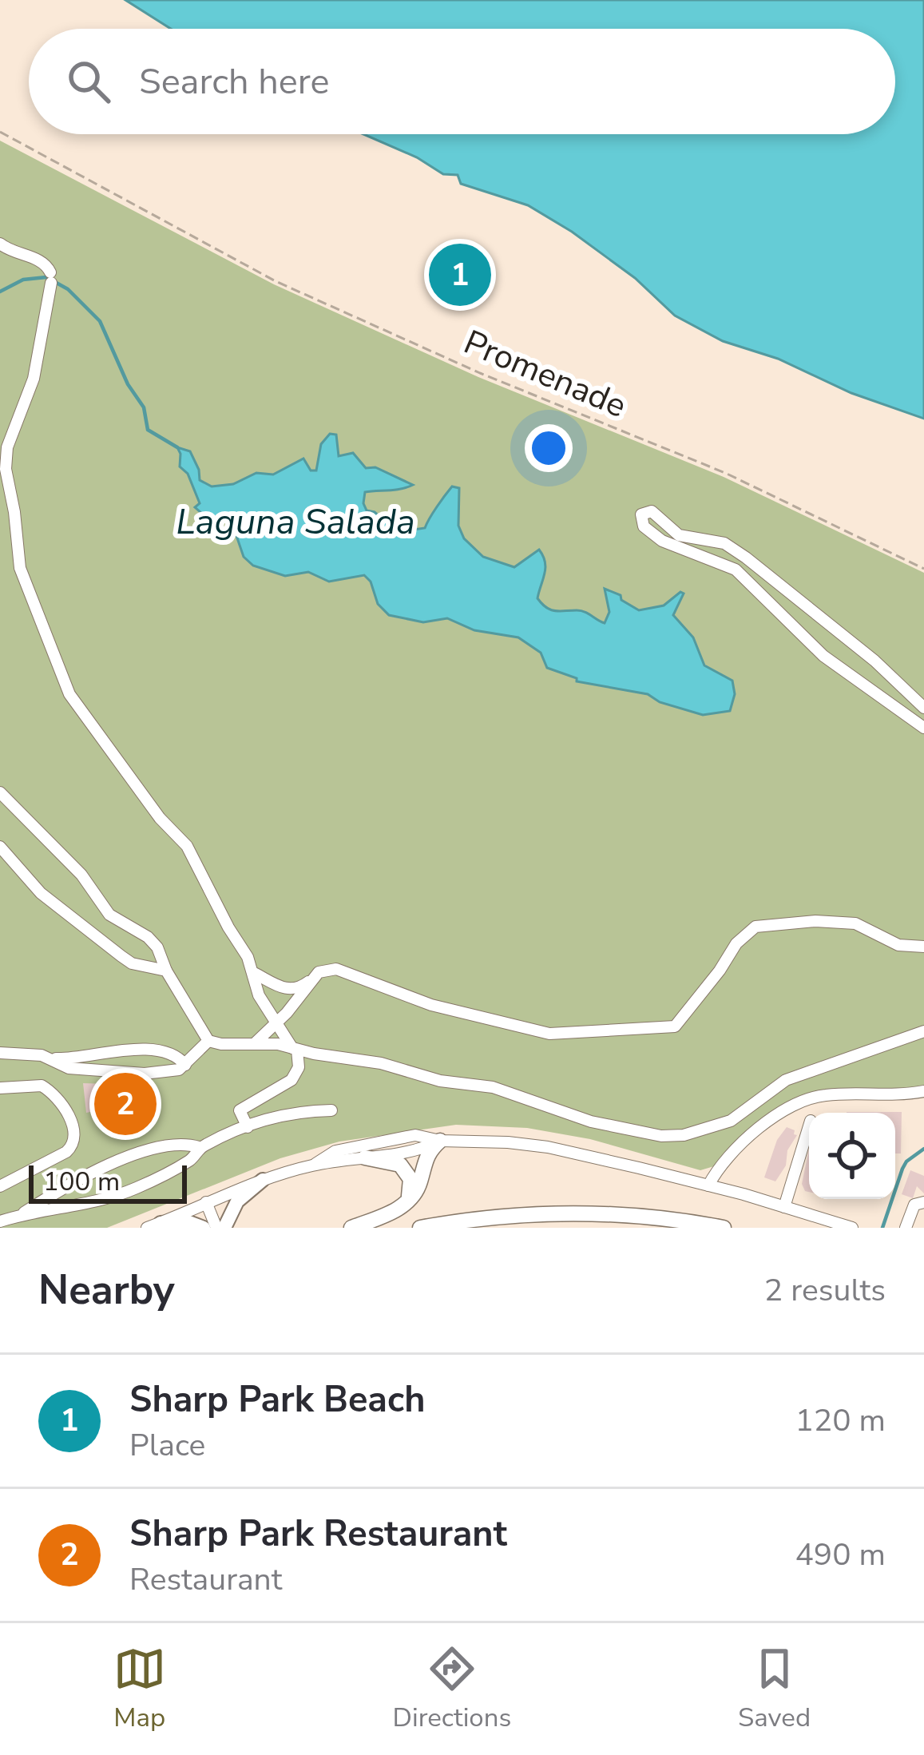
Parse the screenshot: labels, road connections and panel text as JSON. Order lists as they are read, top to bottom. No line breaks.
{"streets":{"path":["Promenade"]},"water":["Laguna Salada"],"scale_bar":"100 m","page":{"search":"Search here","pins":["1","2"],"scale":"100 m","heading":["Nearby","2 results"],"list":[{"mark":"1","name":"Sharp Park Beach","note":"Place","value":"120 m"},{"mark":"2","name":"Sharp Park Restaurant","note":"Restaurant","value":"490 m"}],"nav":["Map","Directions","Saved"]}}
